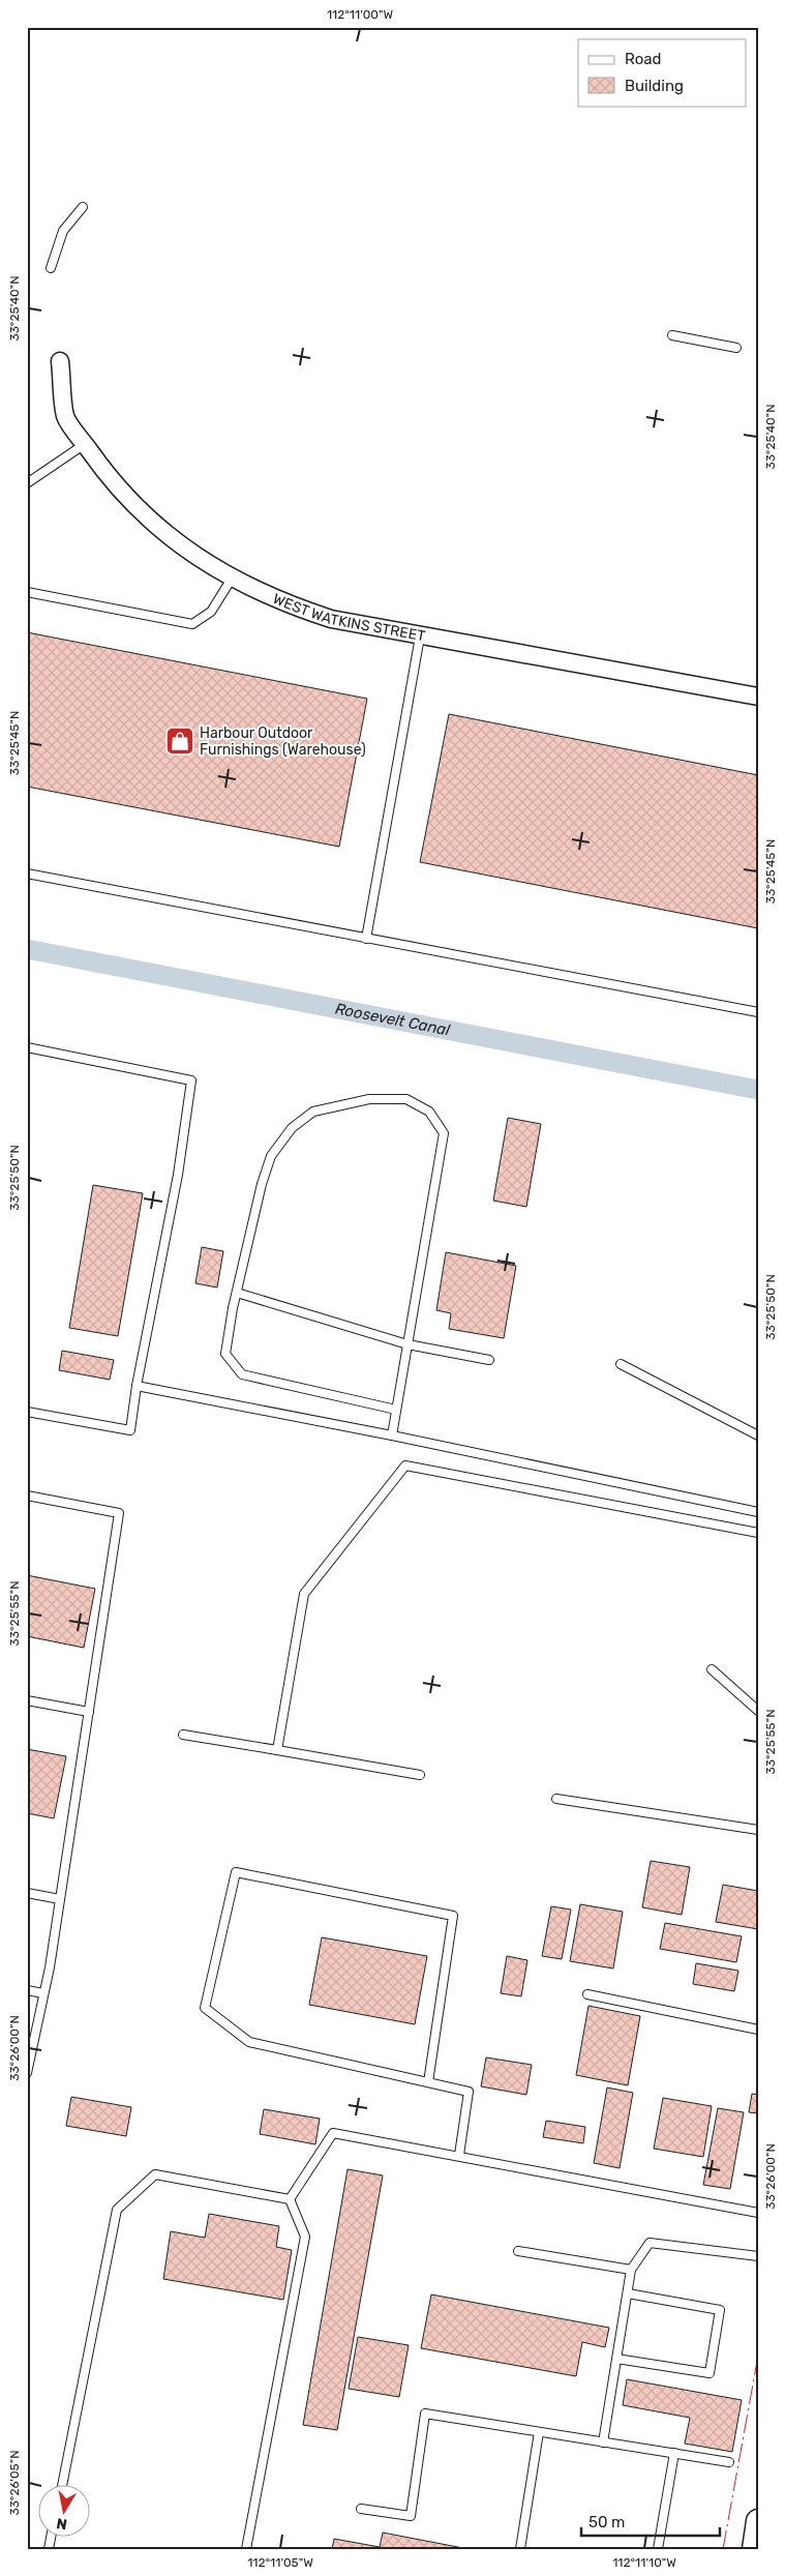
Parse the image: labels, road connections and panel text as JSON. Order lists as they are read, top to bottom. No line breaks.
{"streets":{"street":["WEST WATKINS STREET"]},"water":["Roosevelt Canal"],"places":{"shop":["Harbour Outdoor Furnishings (Warehouse)"]},"legend":["Road","Building"],"scale_bar":"50 m","north":"bottom","coordinates":["112°11'00\"W","33°25'40\"N","33°25'45\"N","33°25'50\"N","33°25'55\"N","33°26'00\"N","33°26'05\"N","112°11'05\"W","112°11'10\"W"]}
